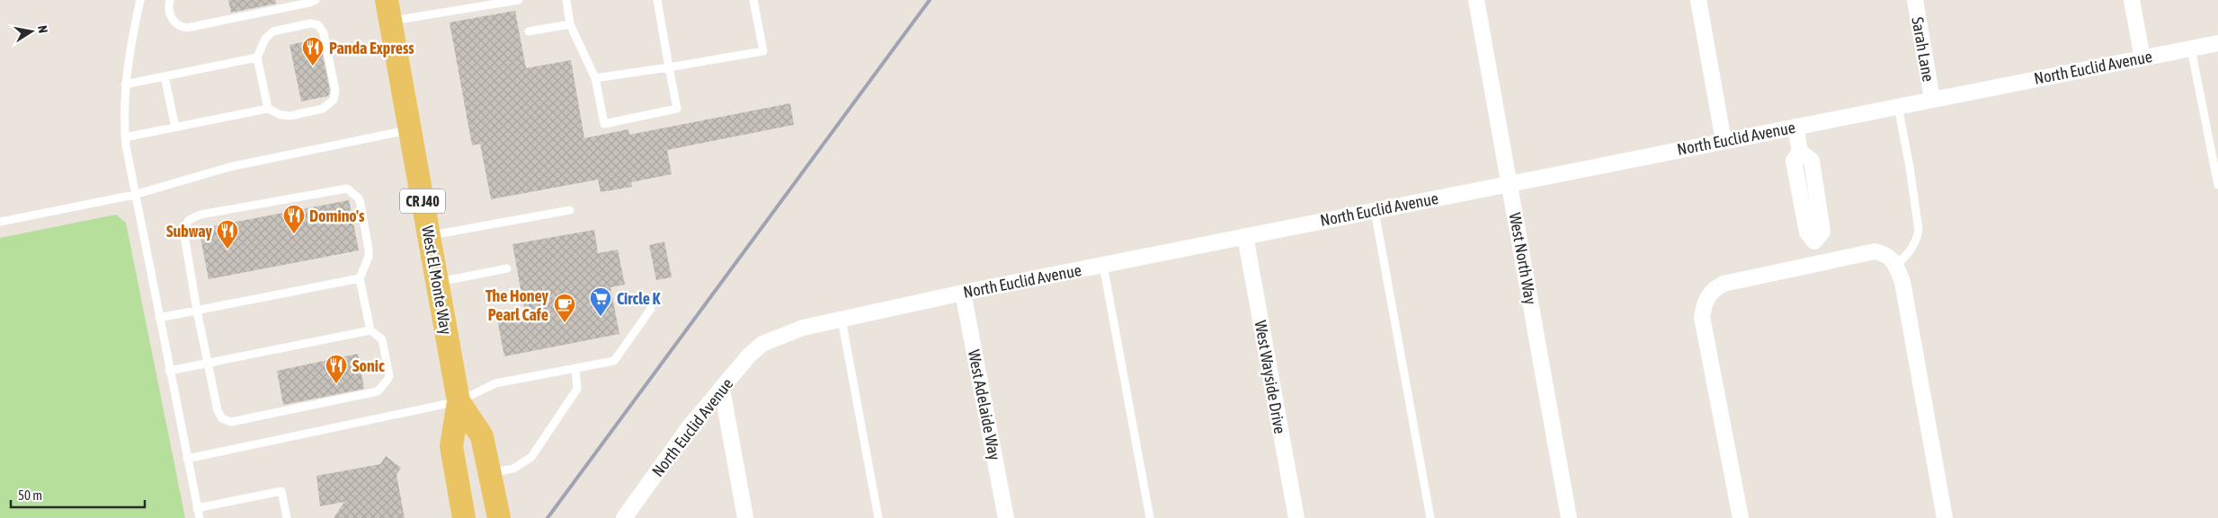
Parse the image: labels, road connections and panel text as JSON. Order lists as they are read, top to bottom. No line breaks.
{"streets":{"main road":["CR J40","West El Monte Way"],"street":["Sarah Lane","North Euclid Avenue","West North Way","West Wayside Drive","West Adelaide Way"]},"crossings":[["Sarah Lane","North Euclid Avenue"],["North Euclid Avenue","West North Way"],["North Euclid Avenue","West Wayside Drive"],["North Euclid Avenue","West Adelaide Way"]],"places":{"restaurant":["Panda Express","Domino's","Subway","Sonic"],"supermarket":["Circle K"],"cafe":["The Honey Pearl Cafe"]},"scale_bar":"50 m","north":"right"}
